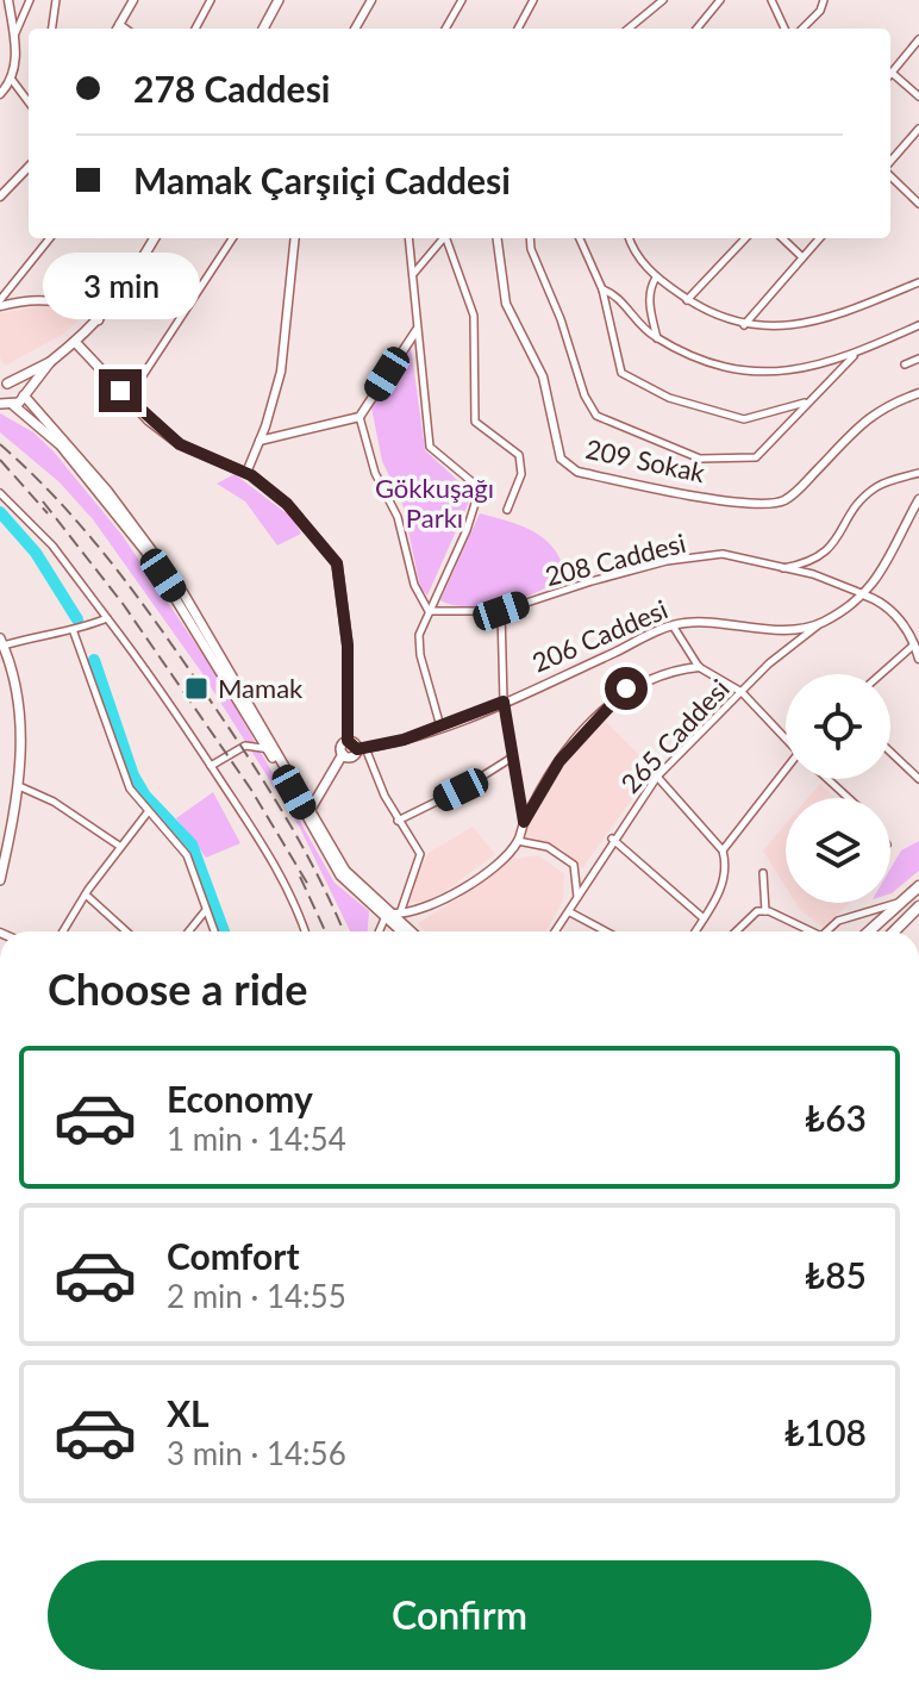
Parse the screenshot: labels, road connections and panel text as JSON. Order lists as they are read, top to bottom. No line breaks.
{"streets":{"street":["209 Sokak","208 Caddesi","206 Caddesi","265 Caddesi"]},"crossings":[["208 Caddesi","206 Caddesi"],["206 Caddesi","265 Caddesi"]],"parks":["Gökkuşağı Parkı"],"places":{"transit":["Mamak"]},"page":{"banner":["278 Caddesi","Mamak Çarşıiçi Caddesi"],"bubble":"3 min","heading":"Choose a ride","list":[{"name":"Economy","note":"1 min · 14:54","value":"₺63"},{"name":"Comfort","note":"2 min · 14:55","value":"₺85"},{"name":"XL","note":"3 min · 14:56","value":"₺108"}],"buttons":"Confirm"}}
